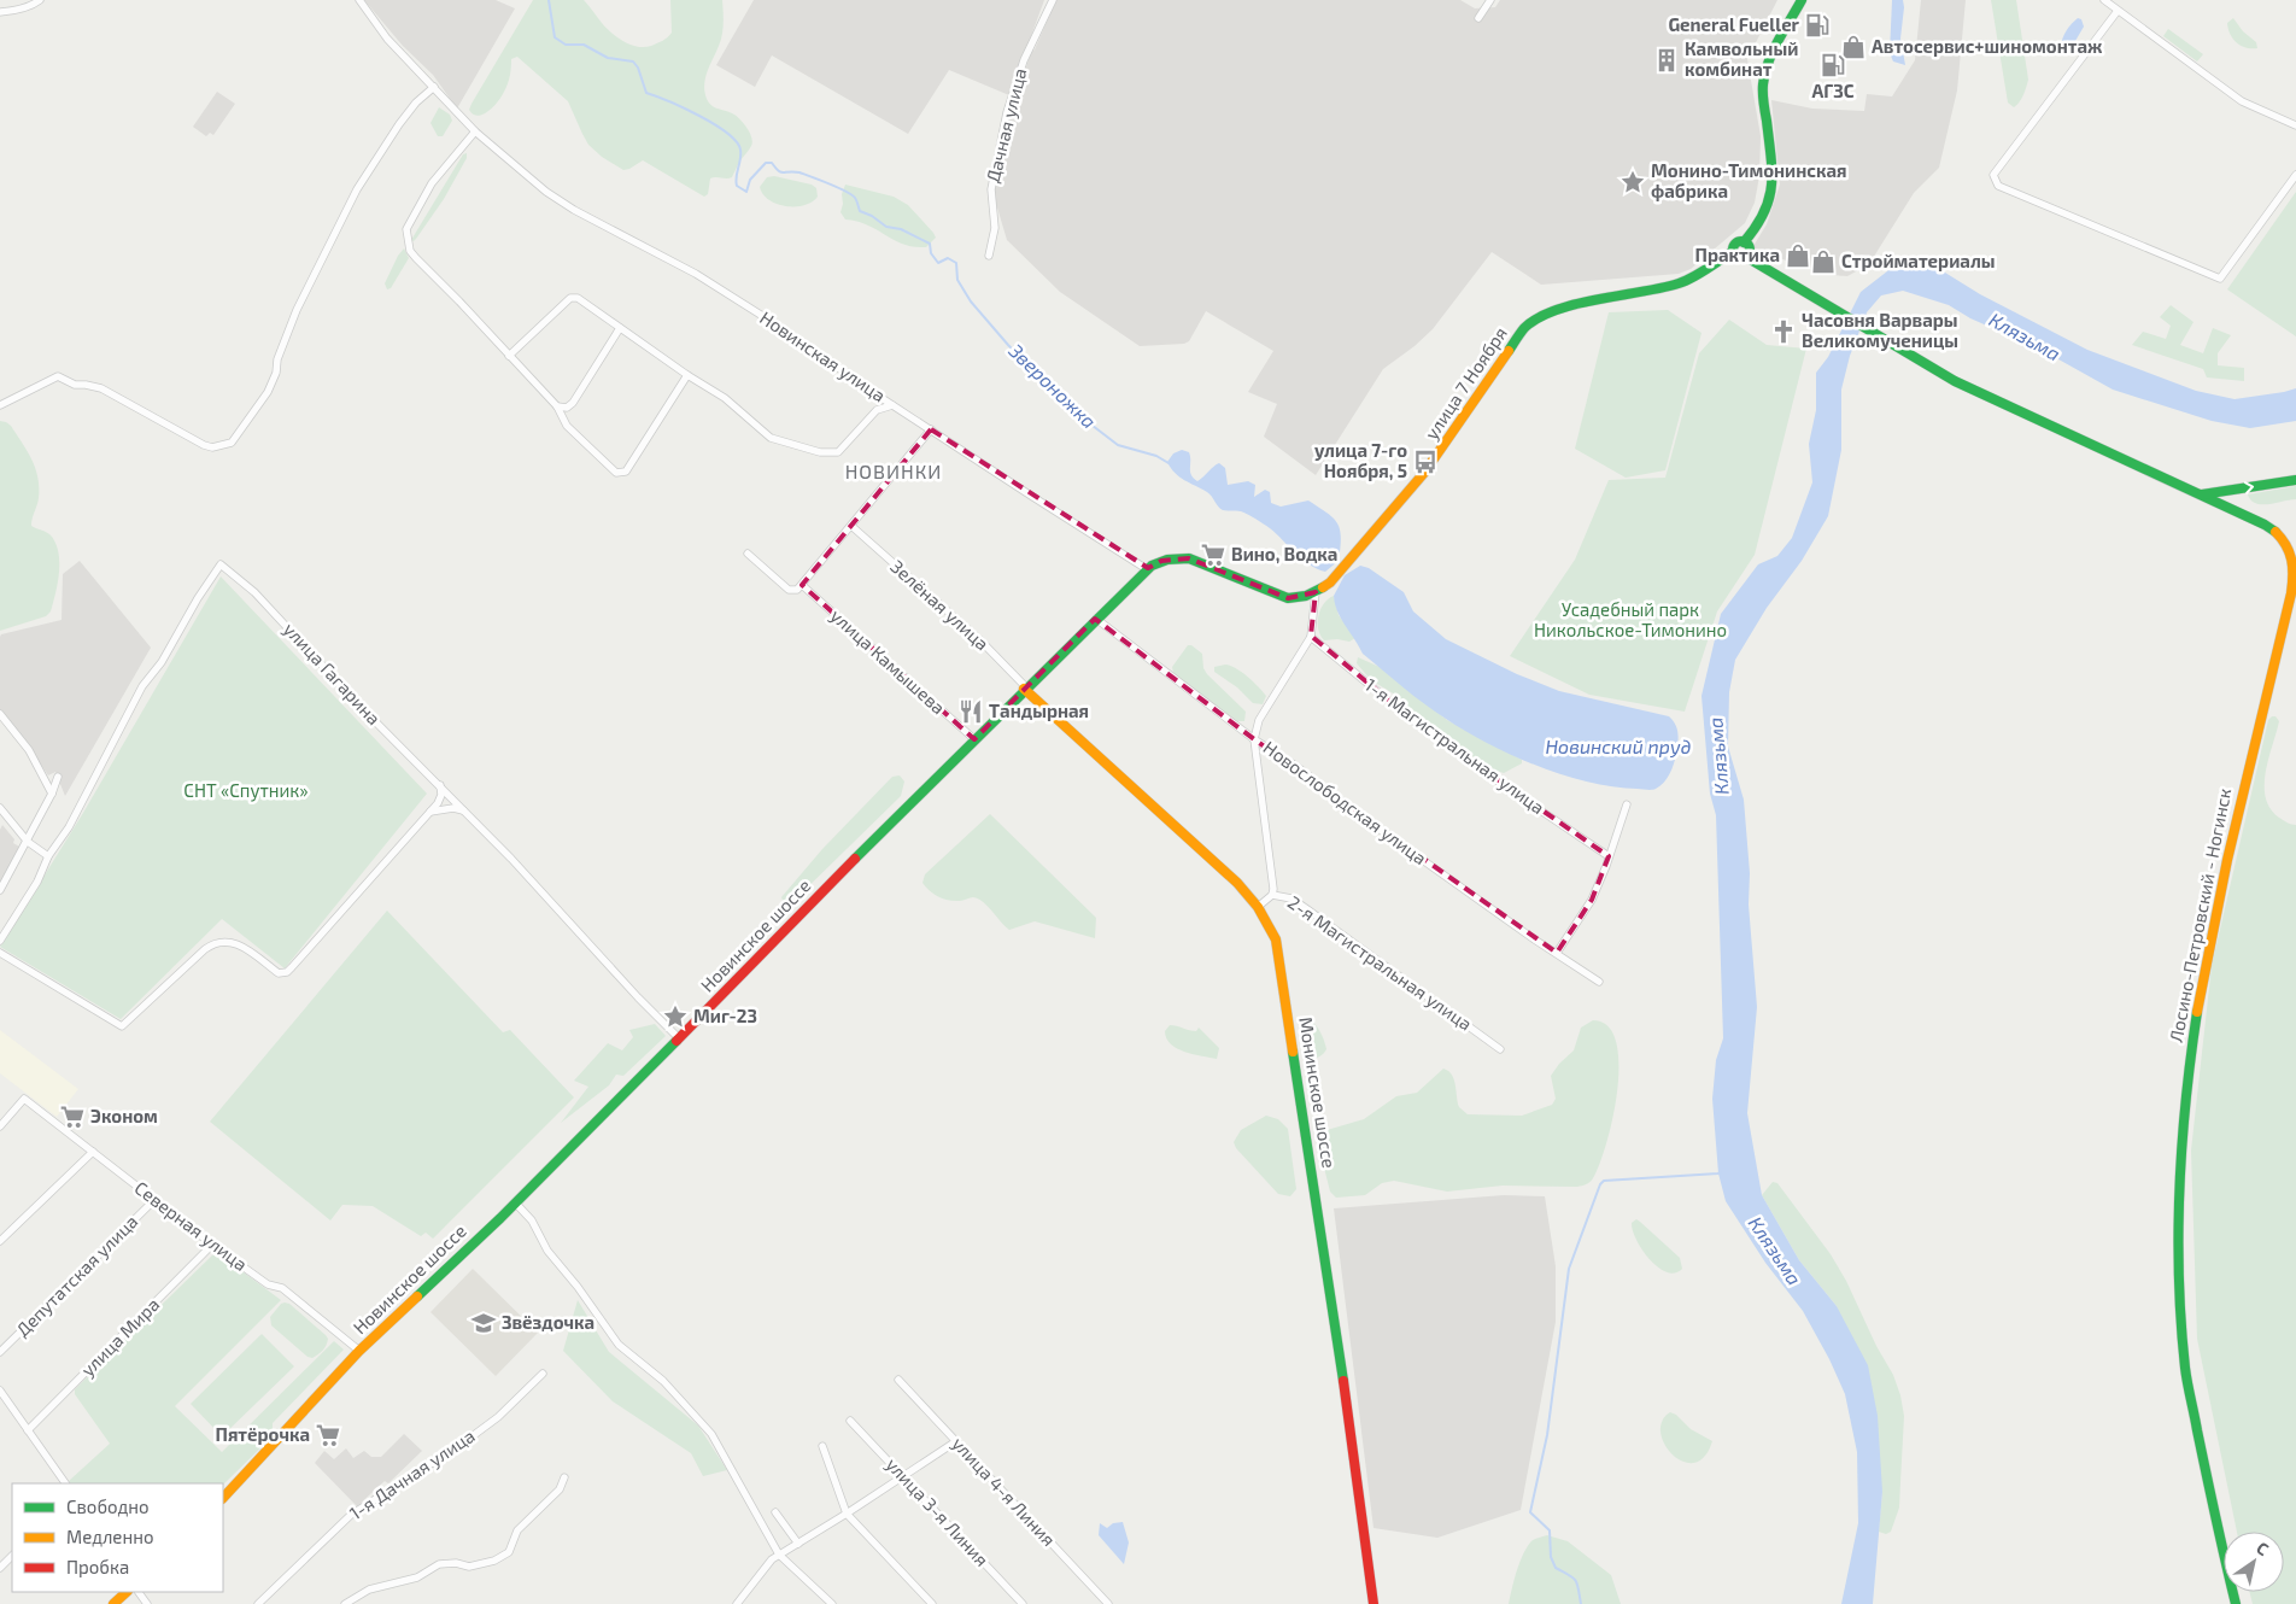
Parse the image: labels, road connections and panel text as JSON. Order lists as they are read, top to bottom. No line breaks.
{"streets":{"main road":["улица 7 Ноября","Лосино-Петровский - Ногинск","Новинское шоссе","Монинское шоссе"],"street":["Дачная улица","Новинская улица","Зелёная улица","улица Камышева","улица Гагарина","1-я Магистральная улица","Новослободская улица","2-я Магистральная улица","Северная улица","Депутатская улица","улица Мира","1-я Дачная улица","улица 4-я Линия","улица 3-я Линия"]},"crossings":[["Новинская улица","Новинское шоссе"],["улица 7 Ноября","Новинское шоссе"],["Зелёная улица","Новинское шоссе"],["Зелёная улица","Монинское шоссе"],["улица Камышева","Новинское шоссе"],["улица Гагарина","Новинское шоссе"],["Новослободская улица","Новинское шоссе"],["Новинское шоссе","Монинское шоссе"],["Новинское шоссе","Северная улица"],["2-я Магистральная улица","Монинское шоссе"],["Северная улица","Депутатская улица"],["Северная улица","улица Мира"]],"districts":["НОВИНКИ"],"water":["Клязьма","Звероножка","Новинский пруд"],"parks":["Усадебный парк Никольское-Тимонино","СНТ «Спутник»"],"places":{"fuel station":["General Fueller","АГЗС"],"shop":["Автосервис+шиномонтаж","Практика","Стройматериалы"],"building":["Камвольный комбинат"],"place":["Монино-Тимонинская фабрика","Миг-23"],"church":["Часовня Варвары Великомученицы"],"bus stop":["улица 7-го Ноября, 5"],"supermarket":["Вино, Водка","Эконом","Пятёрочка"],"restaurant":["Тандырная"],"school or university":["Звёздочка"]},"legend":["Свободно","Медленно","Пробка"],"north":"top right"}
